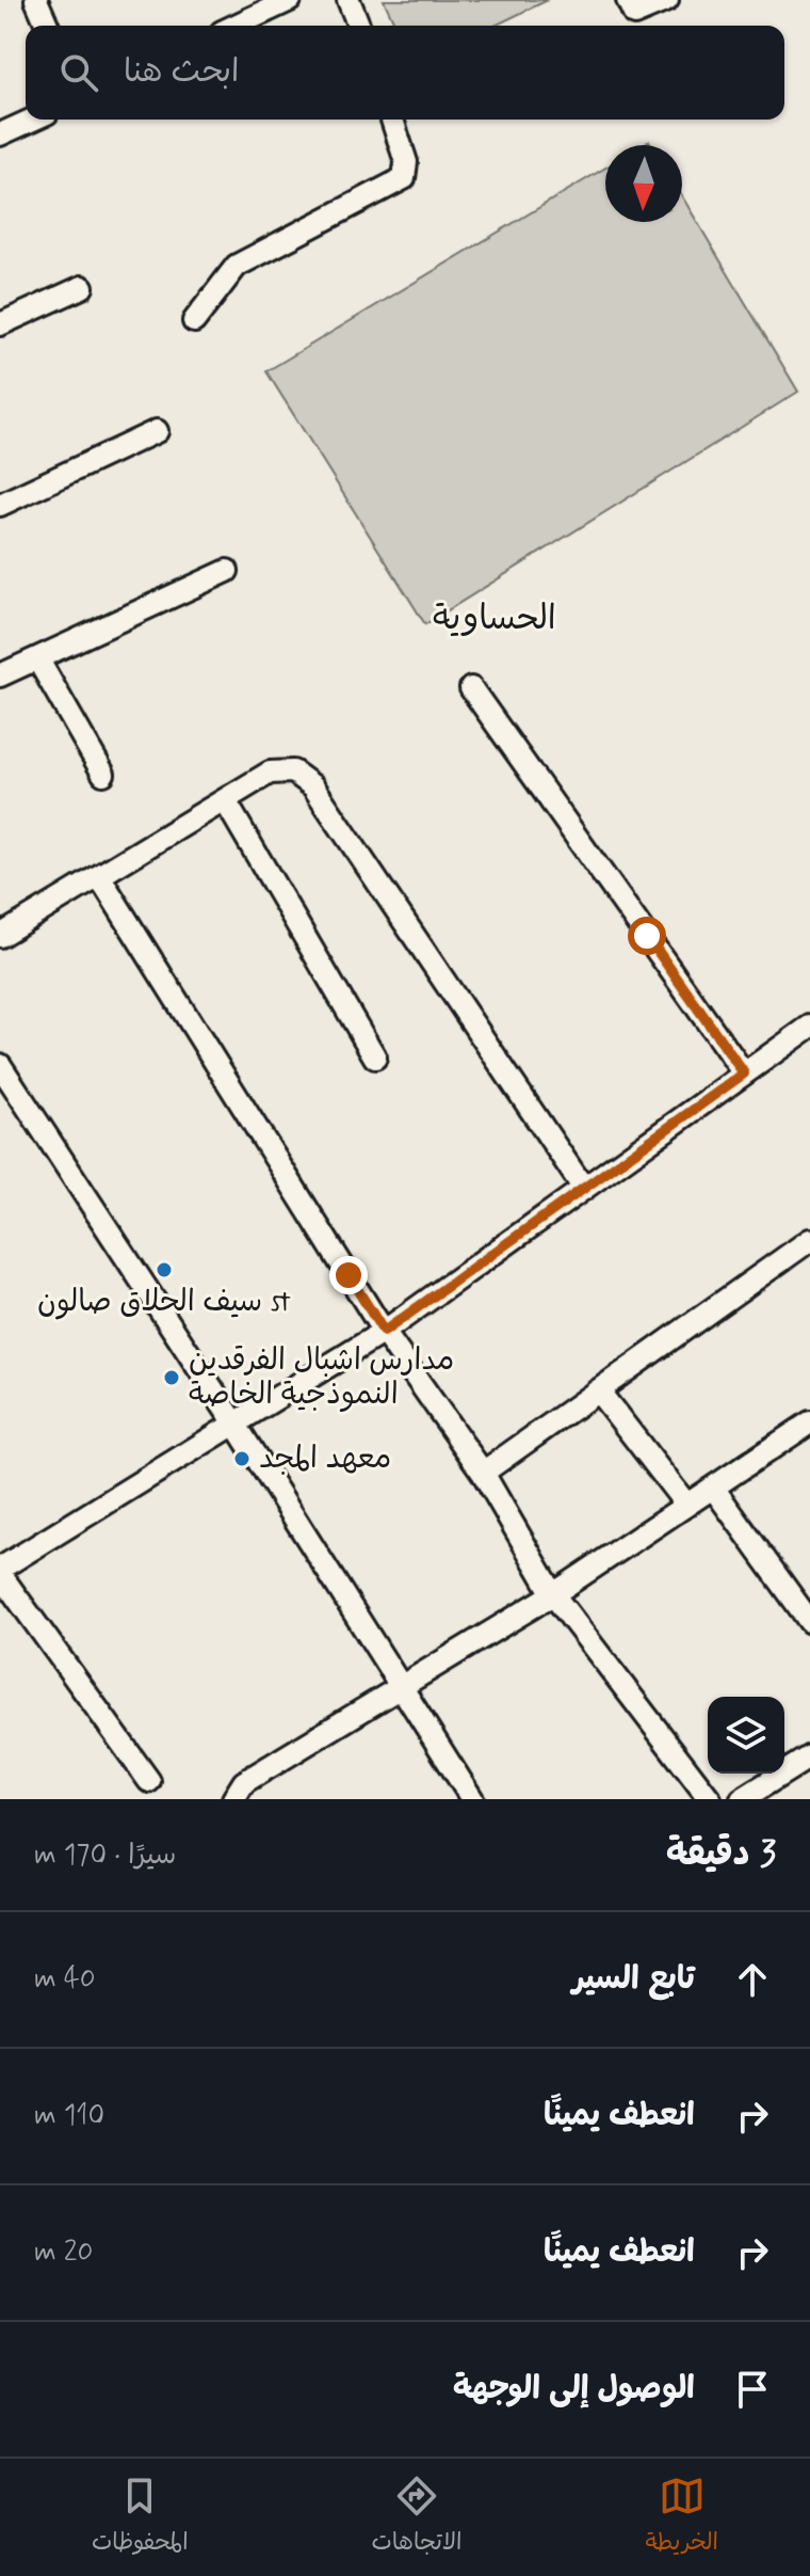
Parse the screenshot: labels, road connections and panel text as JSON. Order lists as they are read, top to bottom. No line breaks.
{"districts":["الحساوية"],"places":["سيف الحلاق صالون st","مدارس اشبال الفرقدين النموذجية الخاصة","معهد المجد"],"north":"bottom","page":{"search":"ابحث هنا","heading":["3 دقيقة","سيرًا · 170 m"],"list":[["تابع السير","40 m"],["انعطف يمينًا","110 m"],["انعطف يمينًا","20 m"],"الوصول إلى الوجهة"],"nav":["الخريطة","الاتجاهات","المحفوظات"]}}
